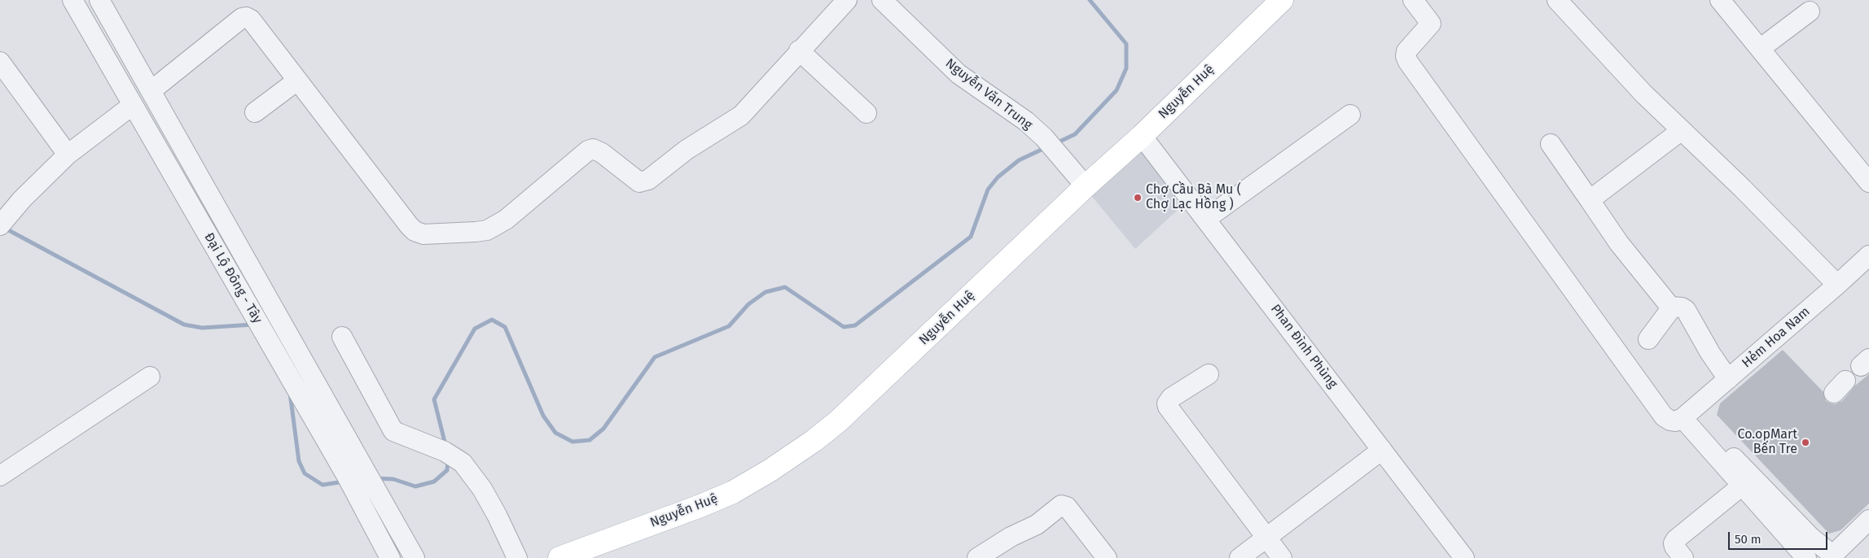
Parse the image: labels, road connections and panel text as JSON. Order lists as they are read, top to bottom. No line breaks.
{"streets":{"main road":["Nguyễn Huệ"],"street":["Nguyễn Văn Trung","Đại Lộ Đông - Tây","Hẻm Hoa Nam","Phan Đình Phùng"]},"crossings":[["Nguyễn Huệ","Nguyễn Văn Trung"],["Nguyễn Huệ","Phan Đình Phùng"]],"places":["Chợ Cầu Bà Mụ ( Chợ Lạc Hồng )","Co.opMart Bến Tre"],"scale_bar":"50 m"}
